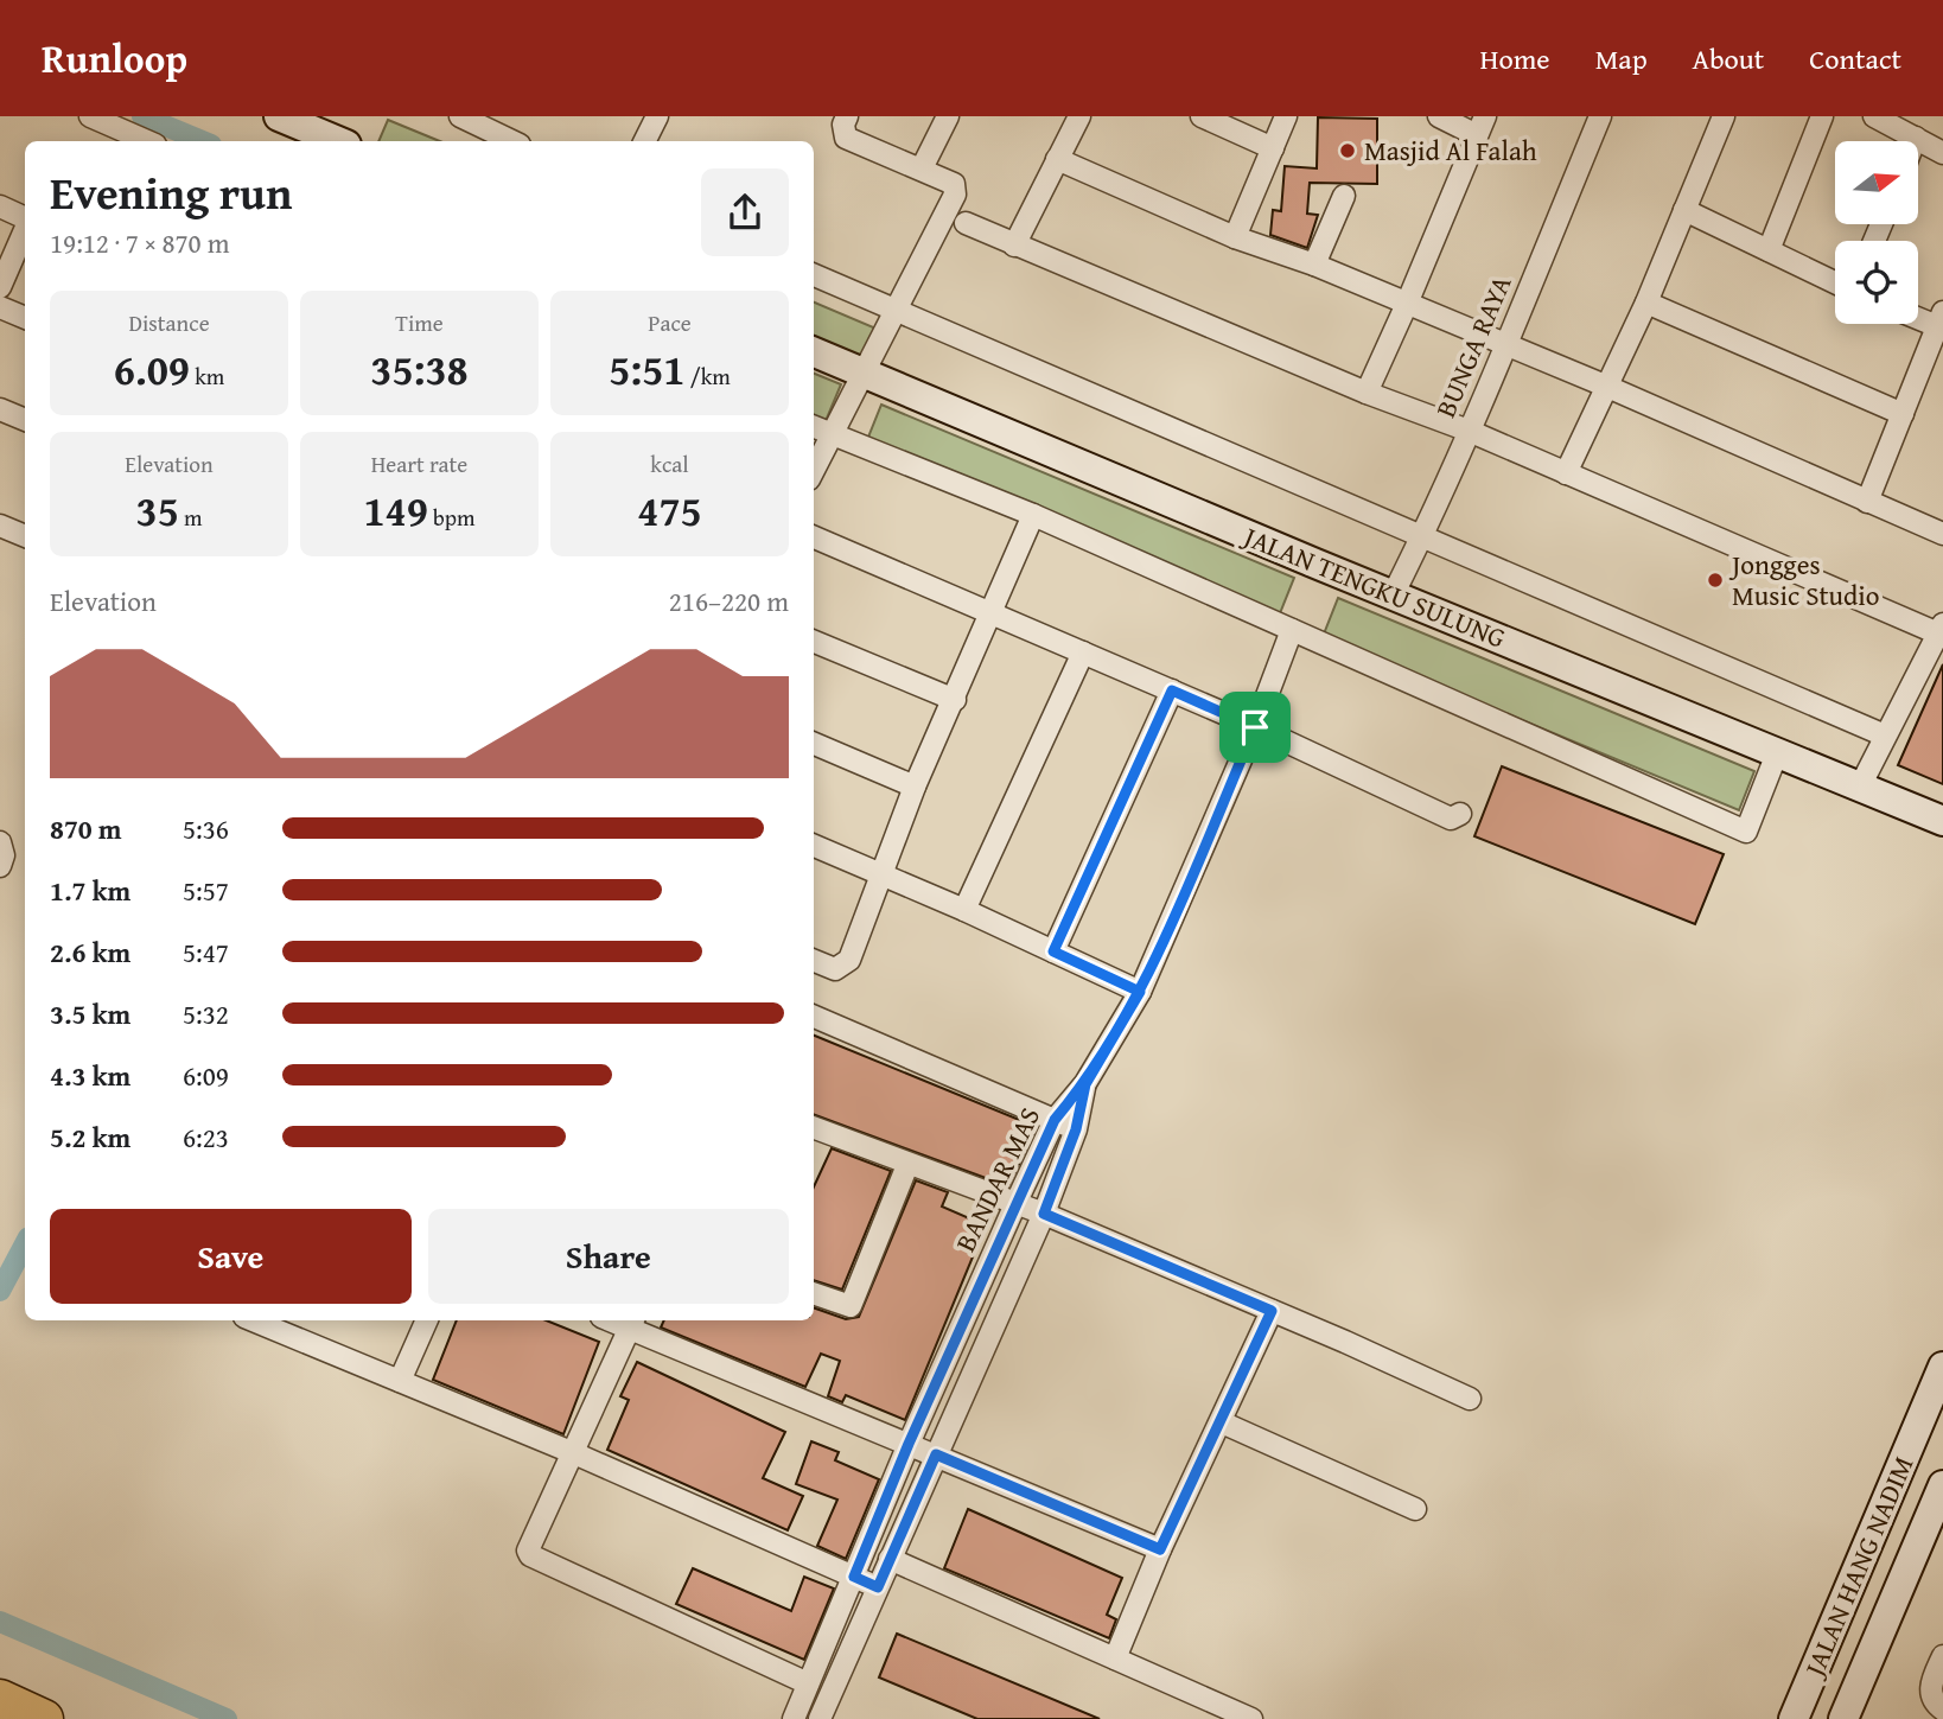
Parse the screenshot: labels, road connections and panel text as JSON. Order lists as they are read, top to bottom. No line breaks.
{"streets":{"street":["BUNGA RAYA","JALAN TENGKU SULUNG","BANDAR MAS","JALAN HANG NADIM"]},"crossings":[["BUNGA RAYA","JALAN TENGKU SULUNG"]],"places":["Masjid Al Falah","Jongges Music Studio"],"north":"right","page":{"header":"Runloop","nav":["Home","Map","About","Contact"],"heading":["Evening run","19:12 · 7 × 870 m"],"stats":[["Distance","6.09 km"],["Time","35:38"],["Pace","5:51 /km"],["Elevation","35 m"],["Heart rate","149 bpm"],["kcal","475"]],"chart":["Elevation","216–220 m"],"list":[{"name":"870 m","note":"5:36"},{"name":"1.7 km","note":"5:57"},{"name":"2.6 km","note":"5:47"},{"name":"3.5 km","note":"5:32"},{"name":"4.3 km","note":"6:09"},{"name":"5.2 km","note":"6:23"}],"buttons":["Save","Share"]}}
